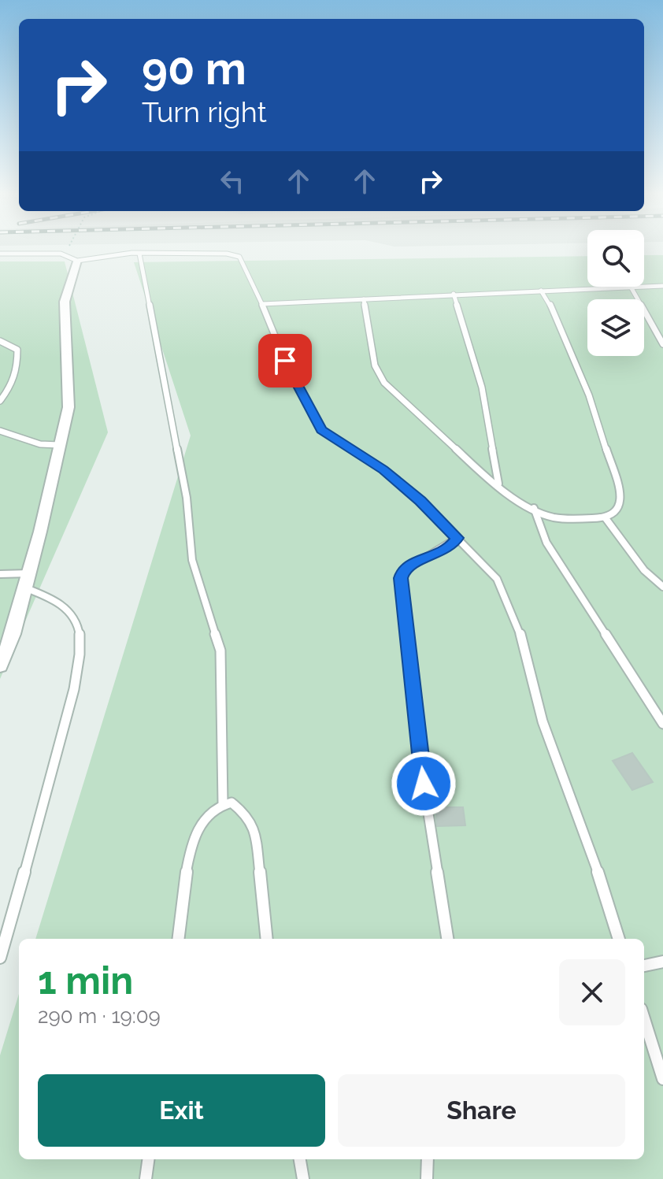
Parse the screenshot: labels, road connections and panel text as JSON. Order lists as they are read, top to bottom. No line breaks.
{"page":{"turn":["90 m","Turn right"],"heading":["1 min","290 m · 19:09"],"buttons":["Exit","Share"]}}
